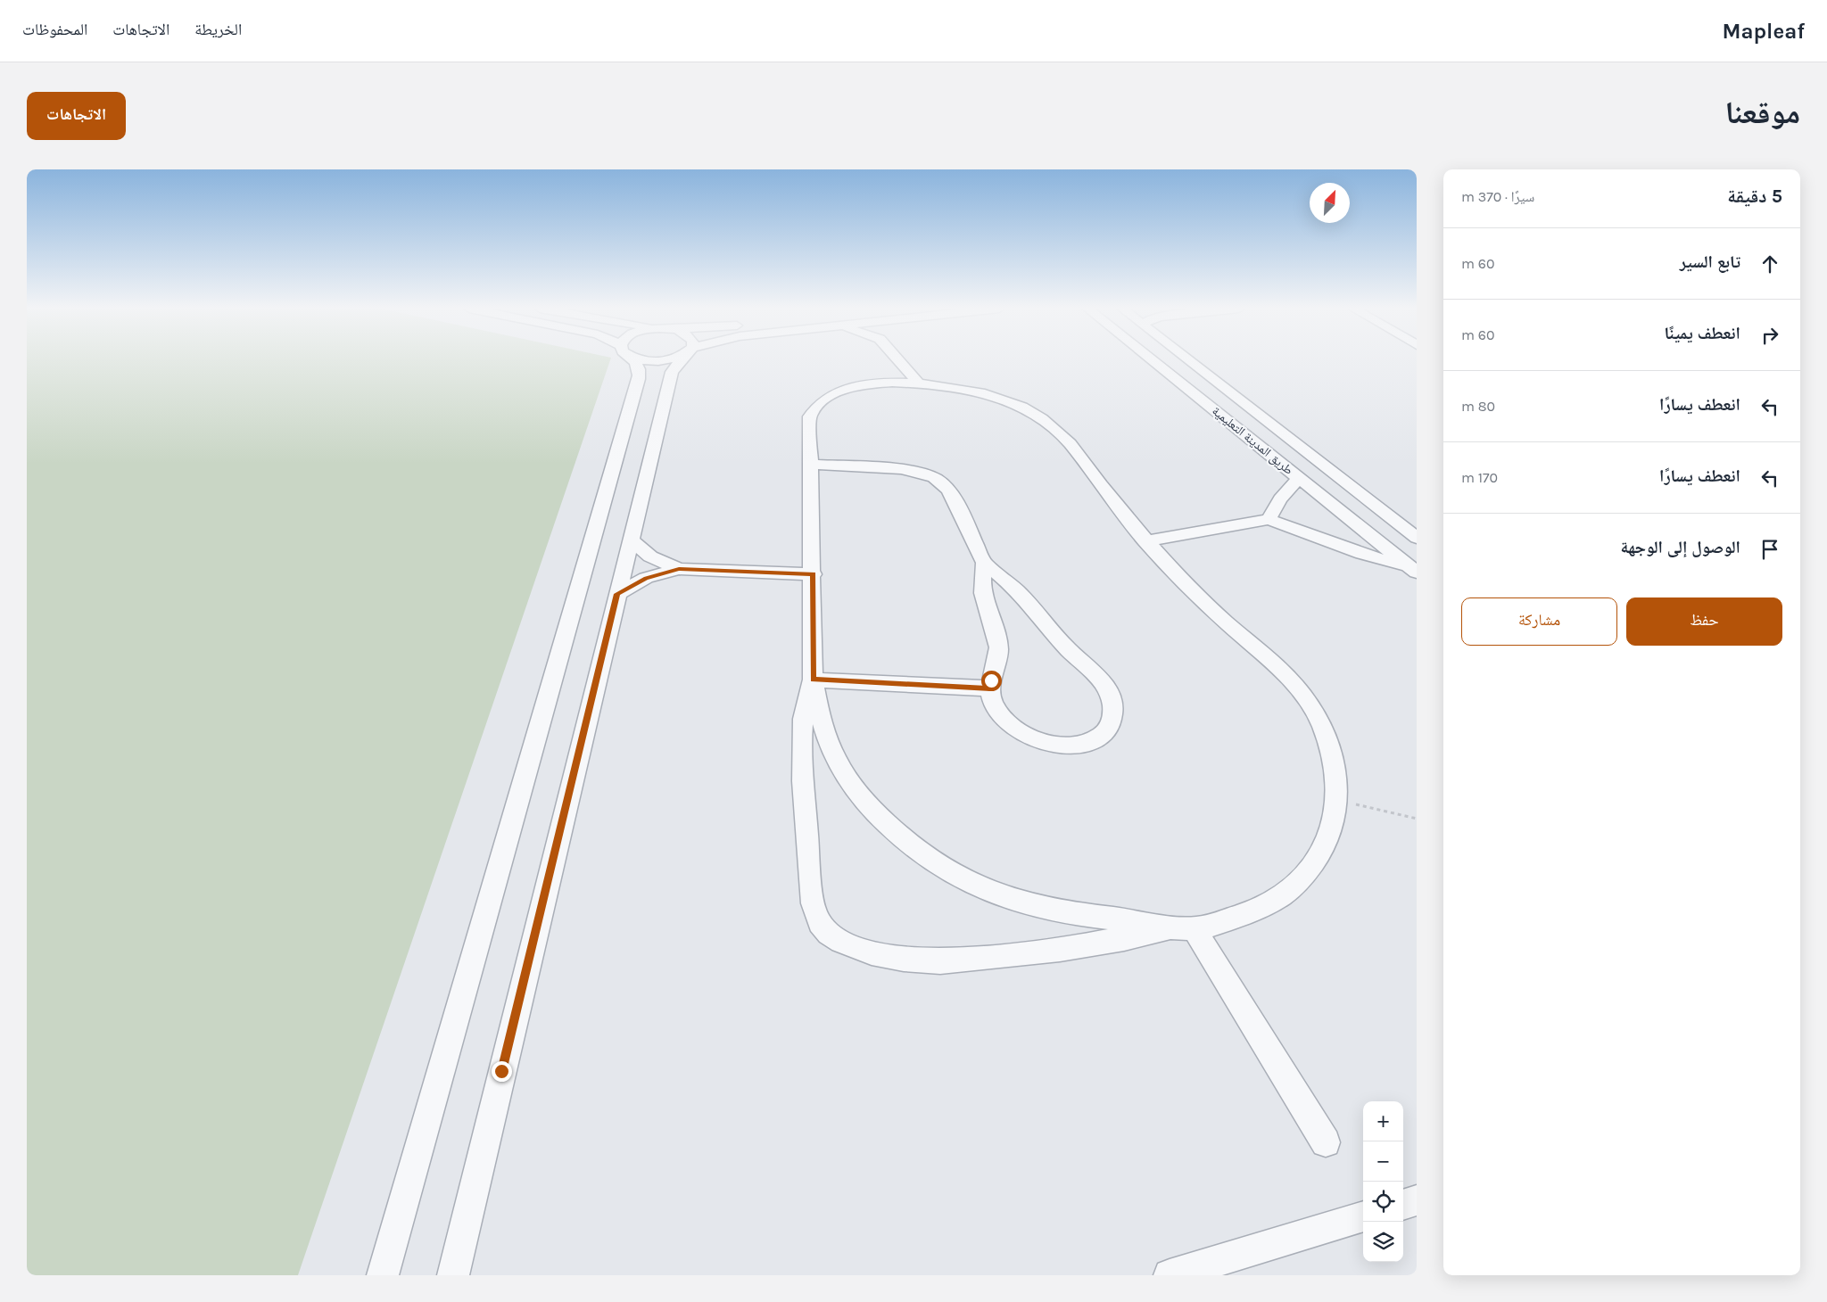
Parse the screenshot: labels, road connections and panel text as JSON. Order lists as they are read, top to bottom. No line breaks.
{"streets":{"street":["طريق المدينة التعليمية"]},"north":"top right","page":{"header":"Mapleaf","nav":["الخريطة","الاتجاهات","المحفوظات"],"title":"موقعنا","buttons":["الاتجاهات",["حفظ","مشاركة"]],"heading":["5 دقيقة","سيرًا · 370 m"],"list":[["تابع السير","60 m"],["انعطف يمينًا","60 m"],["انعطف يسارًا","80 m"],["انعطف يسارًا","170 m"],"الوصول إلى الوجهة"],"map_buttons":["+","−"]}}
